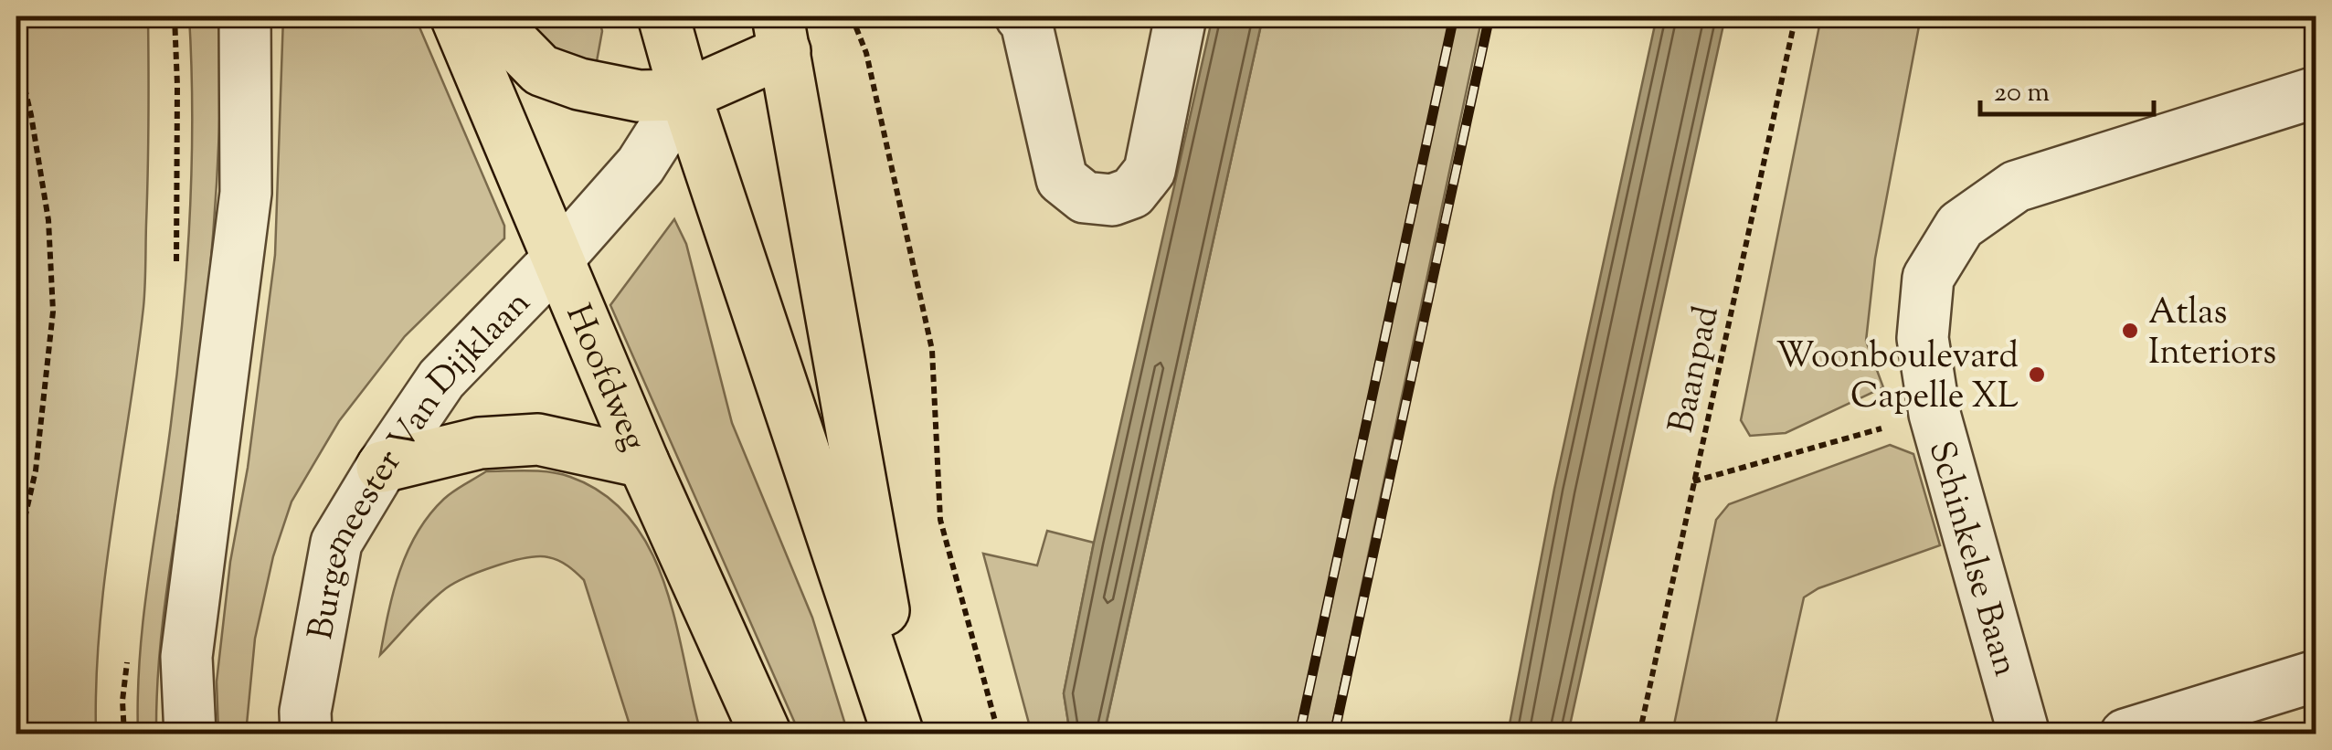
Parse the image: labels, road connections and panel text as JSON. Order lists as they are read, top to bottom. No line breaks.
{"streets":{"main road":["Hoofdweg"],"street":["Burgemeester Van Dijklaan","Schinkelse Baan"],"path":["Baanpad"]},"crossings":[["Hoofdweg","Burgemeester Van Dijklaan"]],"places":["Atlas Interiors","Woonboulevard Capelle XL"],"scale_bar":"20 m"}
